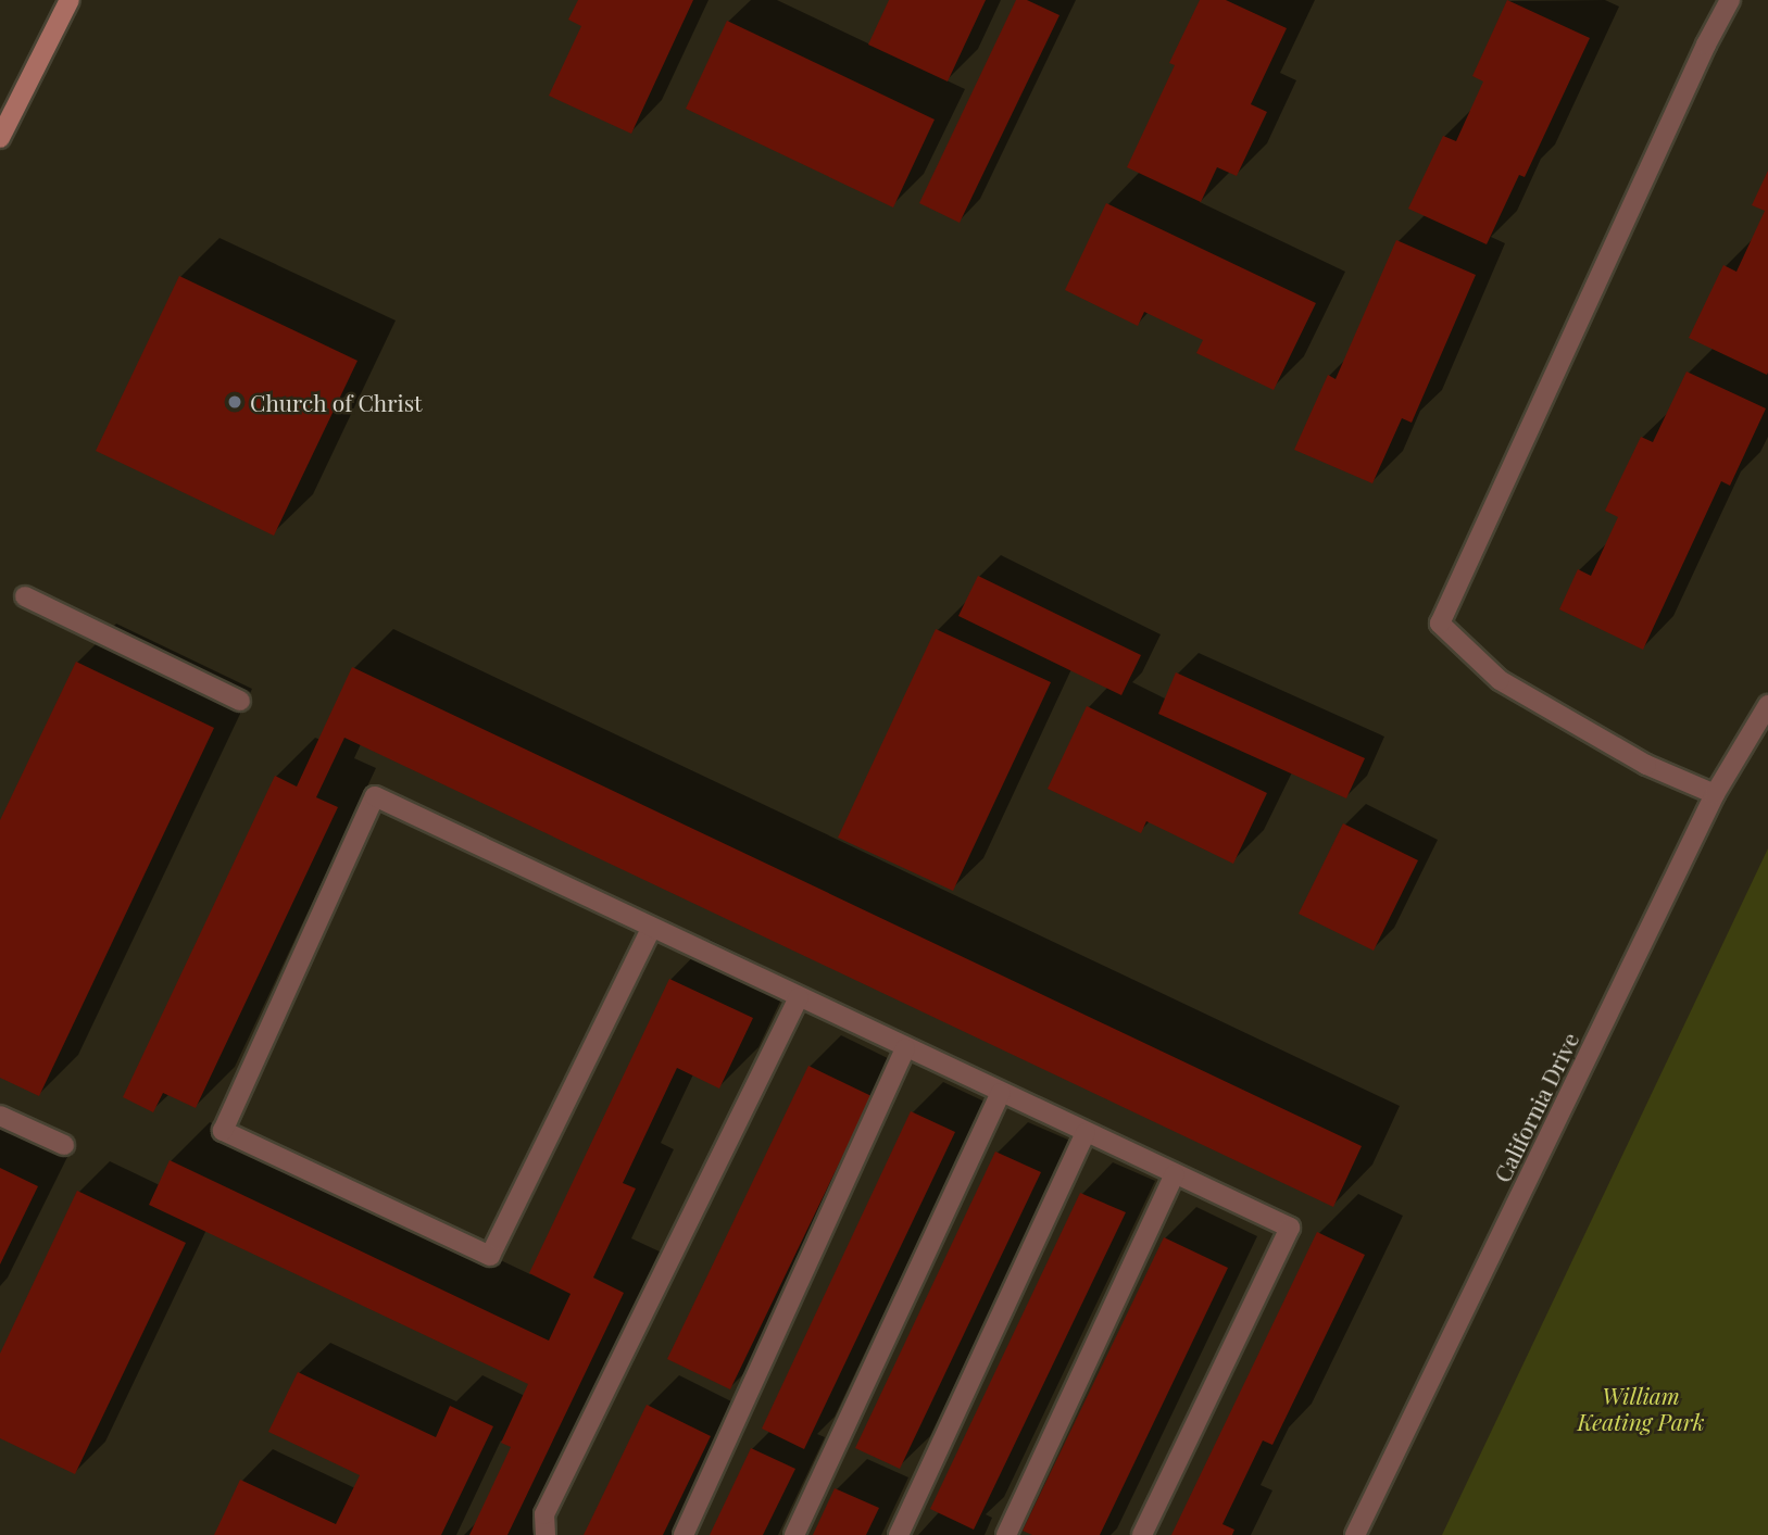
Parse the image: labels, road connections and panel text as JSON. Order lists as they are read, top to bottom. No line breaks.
{"streets":{"street":["California Drive"]},"parks":["William Keating Park"],"places":["Church of Christ"]}
